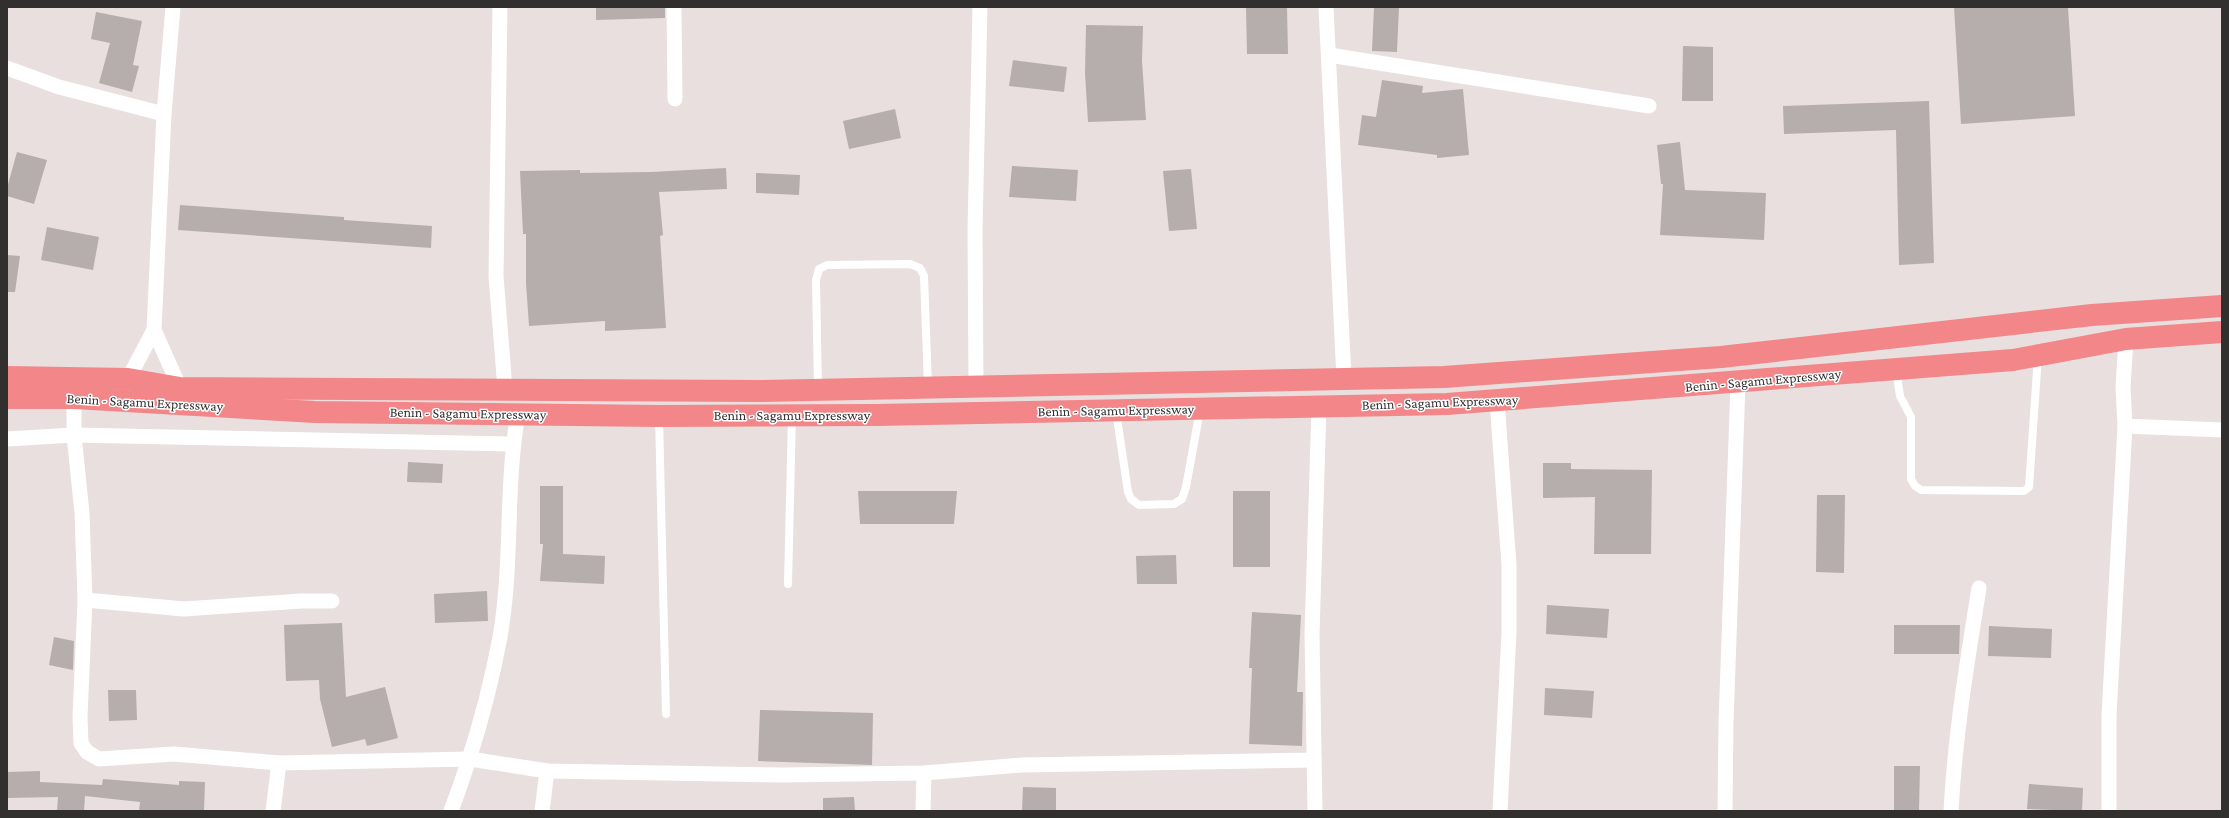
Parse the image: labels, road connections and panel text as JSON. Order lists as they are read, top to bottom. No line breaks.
{"streets":{"highway":["Benin - Sagamu Expressway"]}}
